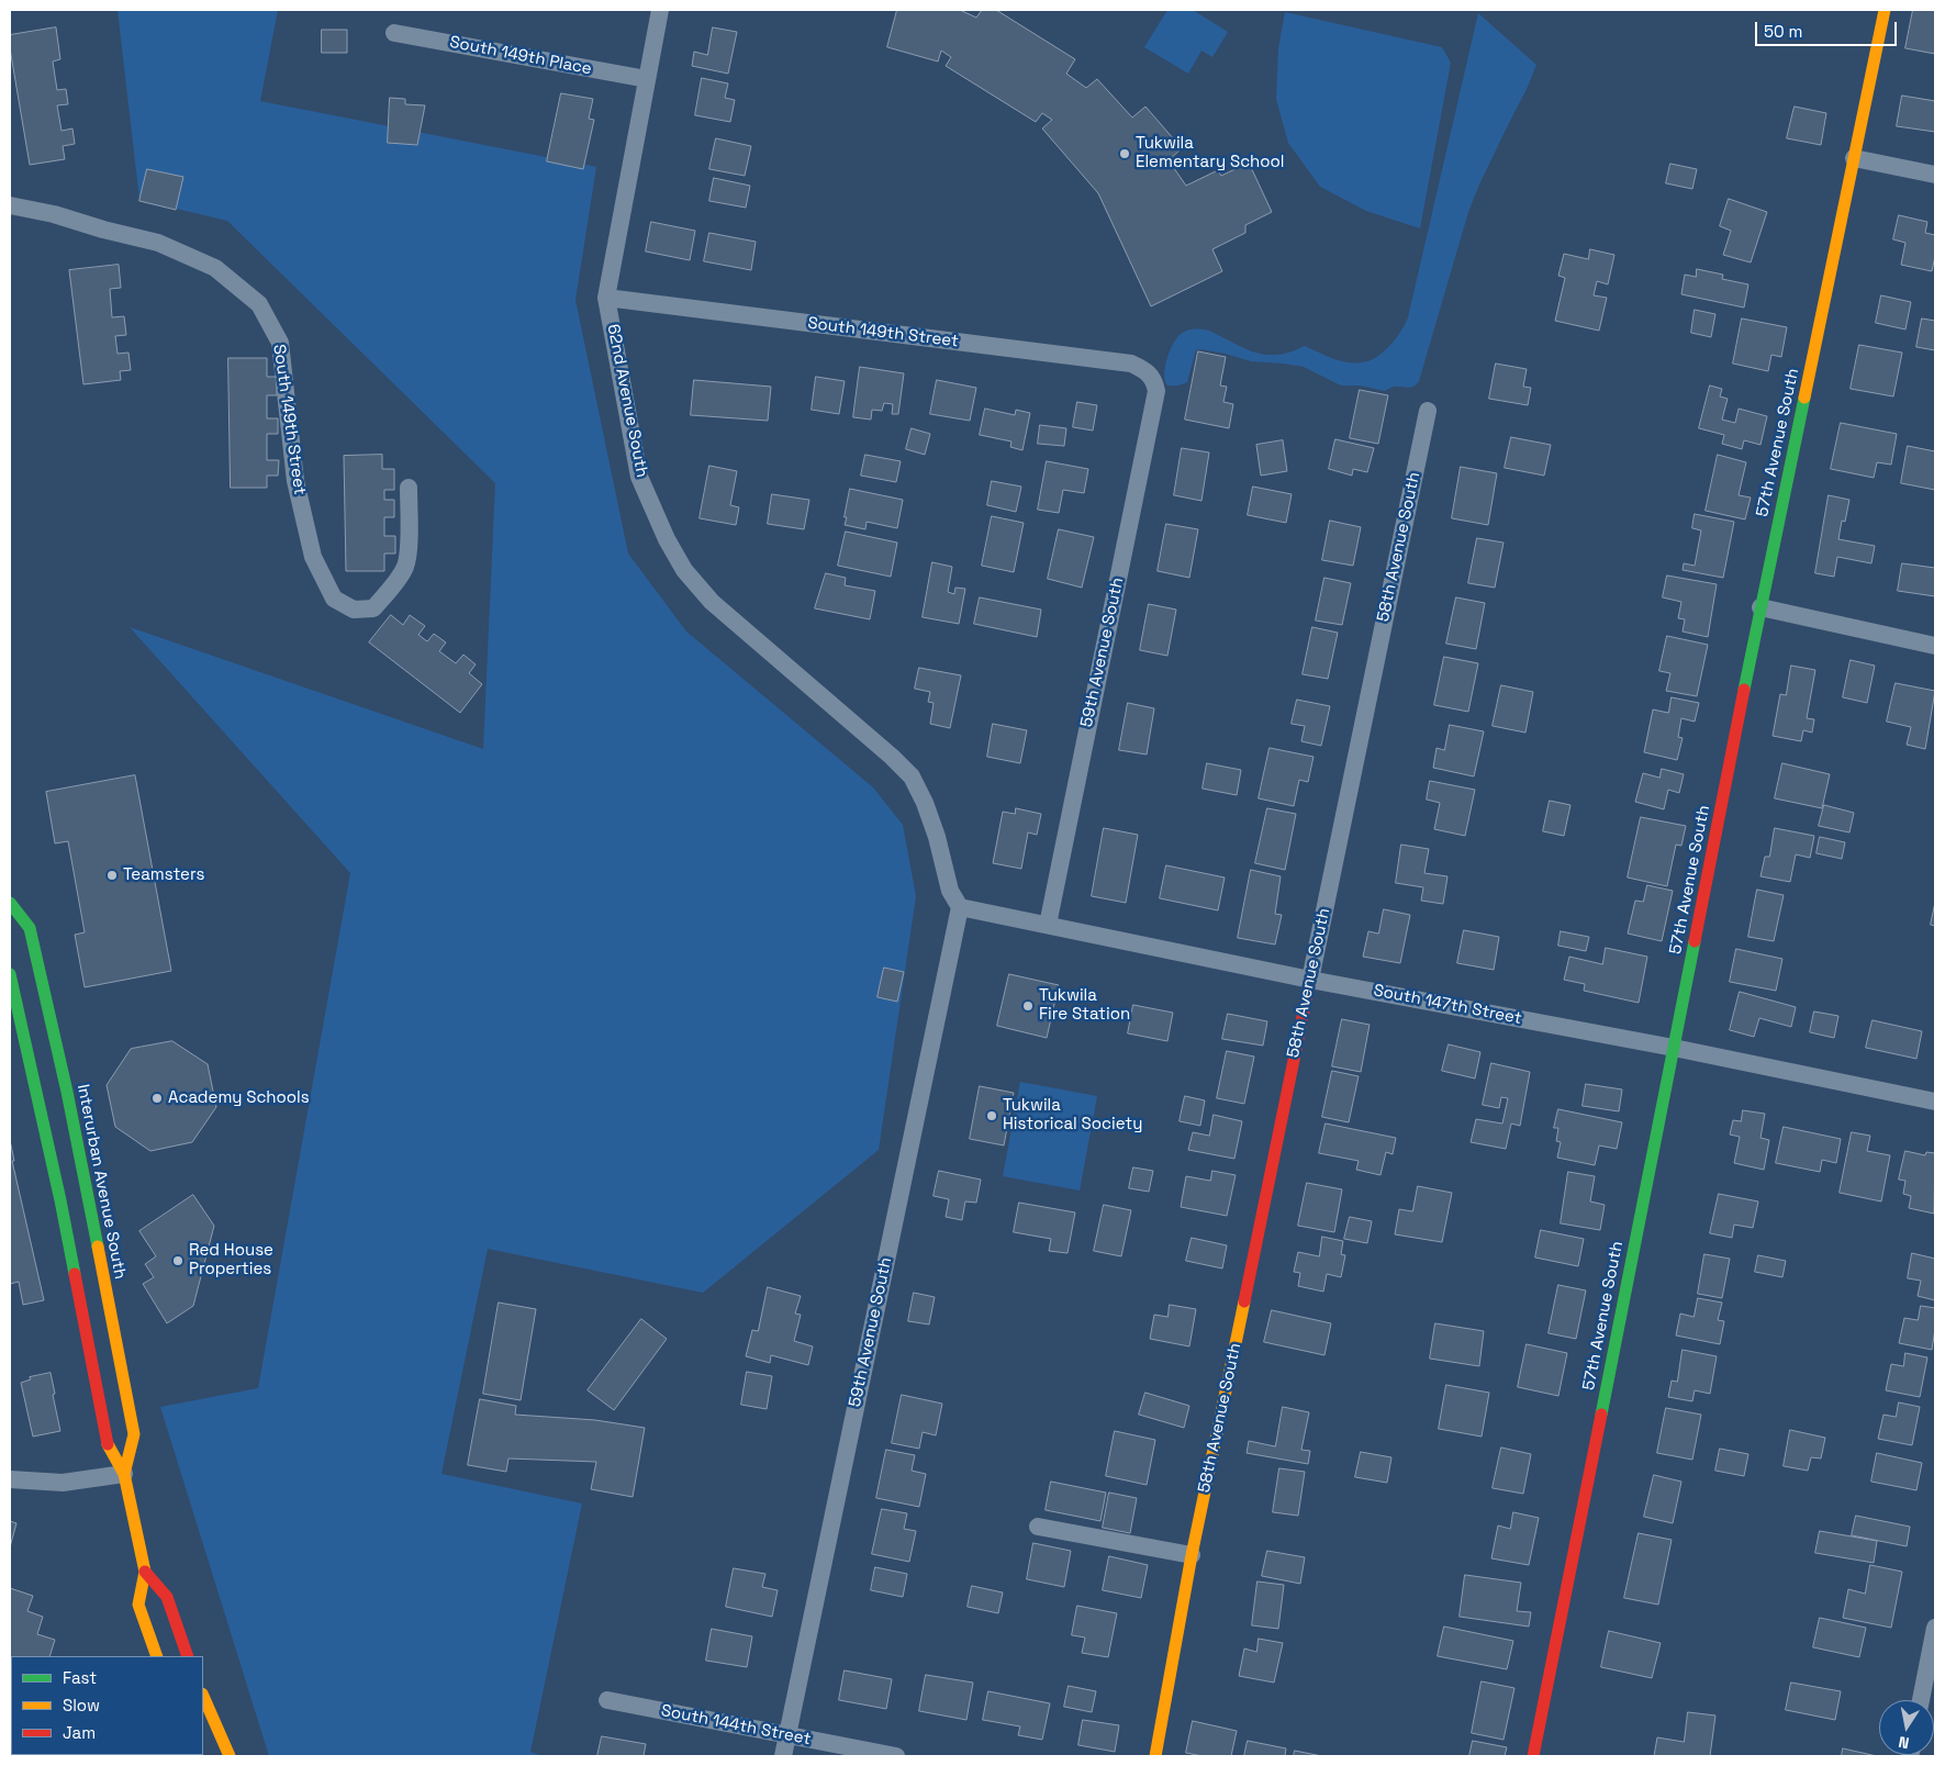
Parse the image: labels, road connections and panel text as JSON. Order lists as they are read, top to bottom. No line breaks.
{"streets":{"street":["South 149th Place","South 149th Street","62nd Avenue South","57th Avenue South","58th Avenue South","59th Avenue South","South 147th Street","Interurban Avenue South","South 144th Street"]},"crossings":[["South 149th Place","62nd Avenue South"],["South 149th Street","62nd Avenue South"],["South 149th Street","59th Avenue South"],["62nd Avenue South","59th Avenue South"],["62nd Avenue South","South 147th Street"],["57th Avenue South","South 147th Street"],["58th Avenue South","South 147th Street"],["59th Avenue South","South 147th Street"],["59th Avenue South","South 144th Street"]],"places":["Tukwila Elementary School","Teamsters","Tukwila Fire Station","Academy Schools","Tukwila Historical Society","Red House Properties"],"legend":["Fast","Slow","Jam"],"scale_bar":"50 m","north":"bottom"}
